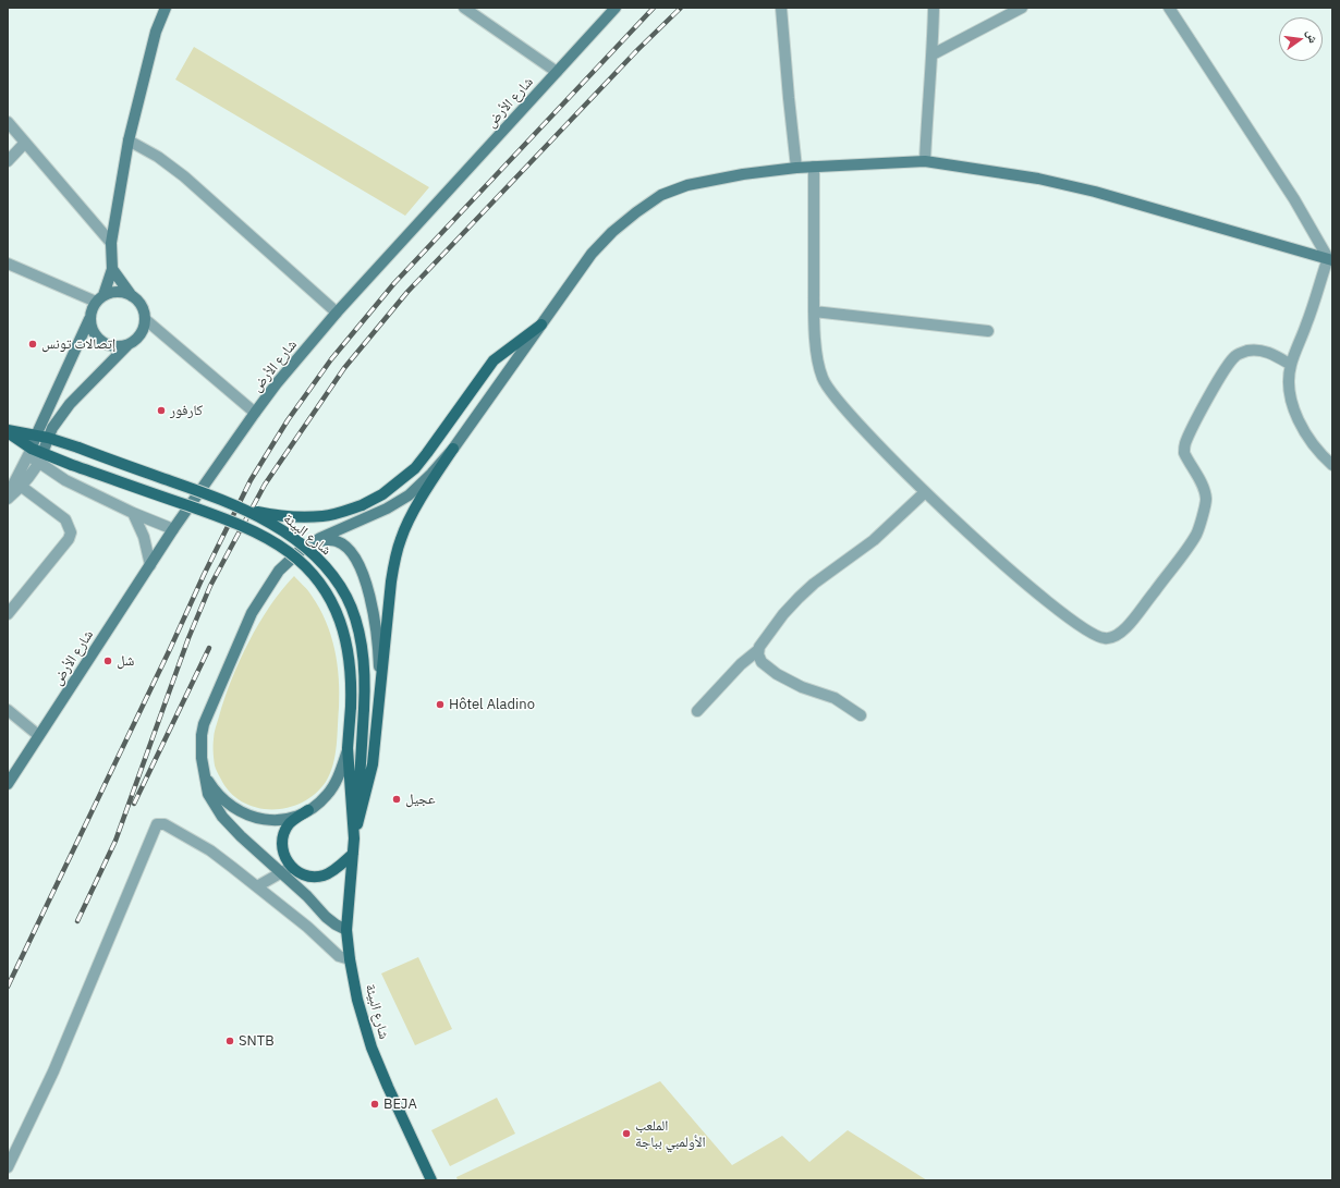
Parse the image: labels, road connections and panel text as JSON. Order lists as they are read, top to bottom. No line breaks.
{"streets":{"main road":["شارع الأرض","شارع البيئة"]},"places":["إتصالات تونس","كارفور","شل","Hôtel Aladino","عجيل","SNTB","BEJA","الملعب الأولمبي بباجة"],"north":"right"}
